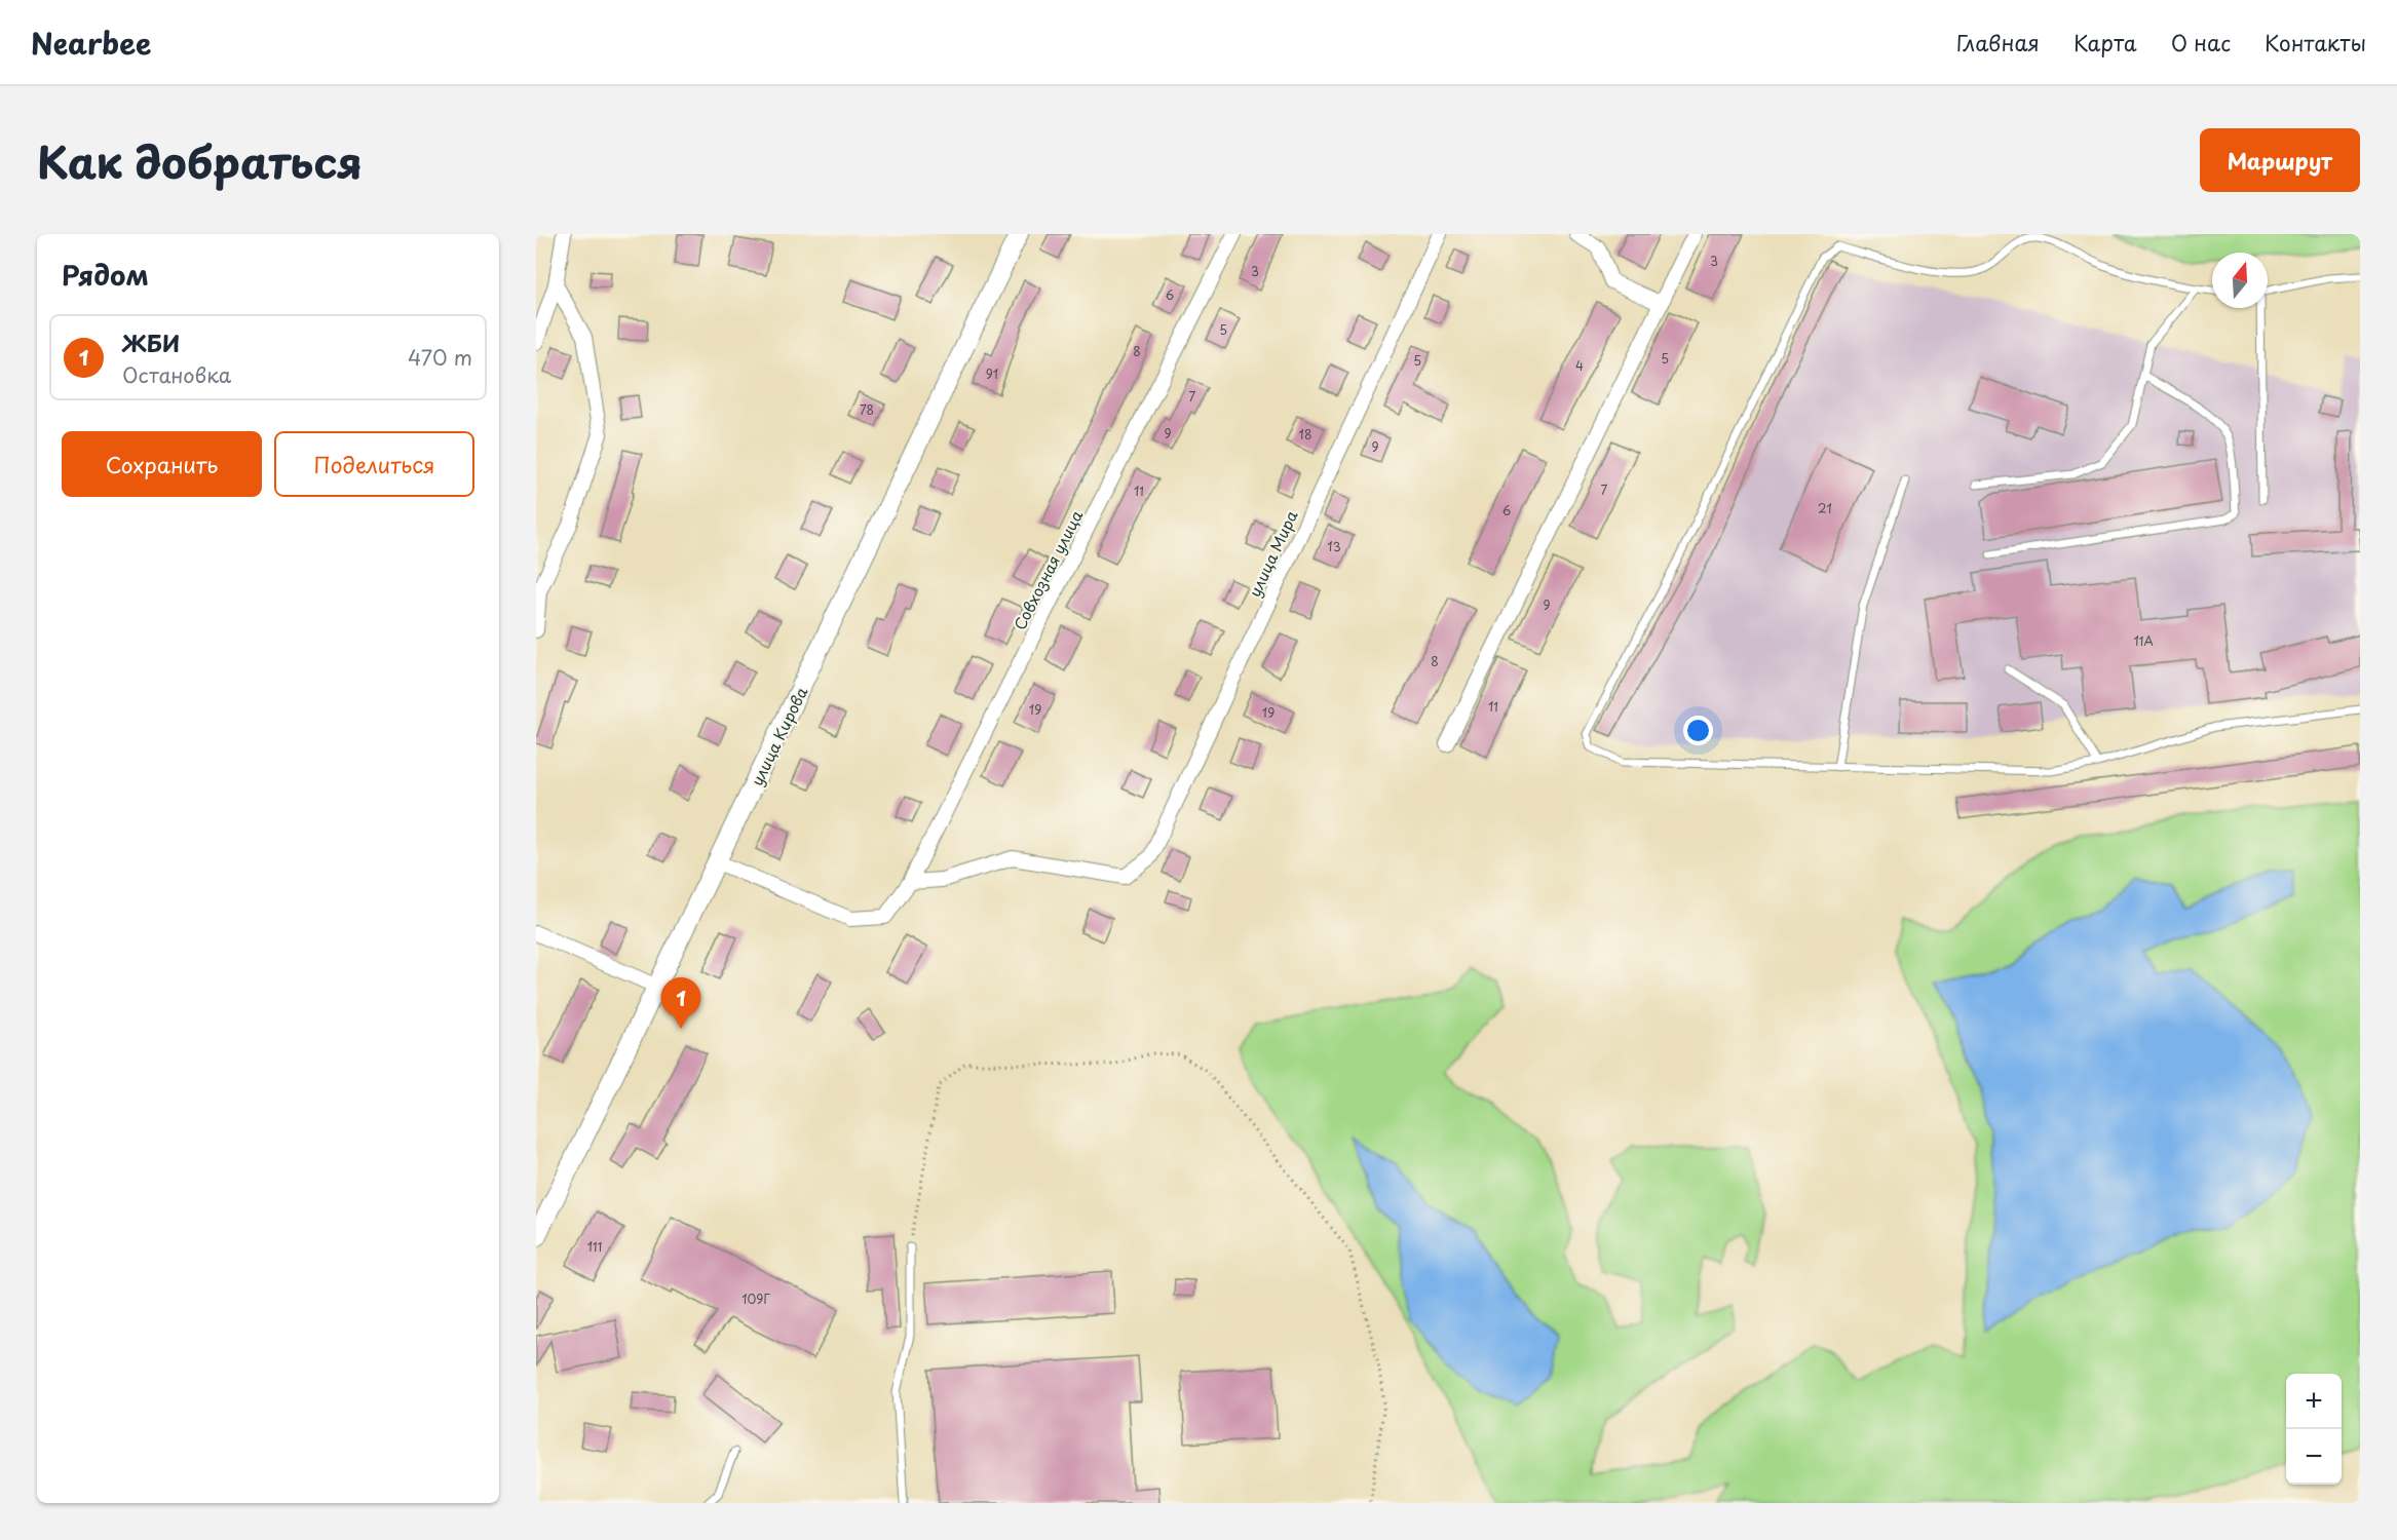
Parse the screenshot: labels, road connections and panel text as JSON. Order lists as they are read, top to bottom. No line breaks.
{"streets":{"street":["улица Мира","Совхозная улица","улица Кирова"]},"crossings":[["улица Мира","Совхозная улица"],["Совхозная улица","улица Кирова"]],"house_numbers":["3","3","6","5","8","5","5","4","91","7","78","9","18","9","7","11","21","6","13","9","11А","8","11","19","19","111","109Г"],"north":"top","page":{"header":"Nearbee","nav":["Главная","Карта","О нас","Контакты"],"title":"Как добраться","buttons":["Маршрут",["Сохранить","Поделиться"]],"heading":"Рядом","list":[{"mark":"1","name":"ЖБИ","note":"Остановка","value":"470 m"}],"pins":"1","map_buttons":["+","−"]}}
